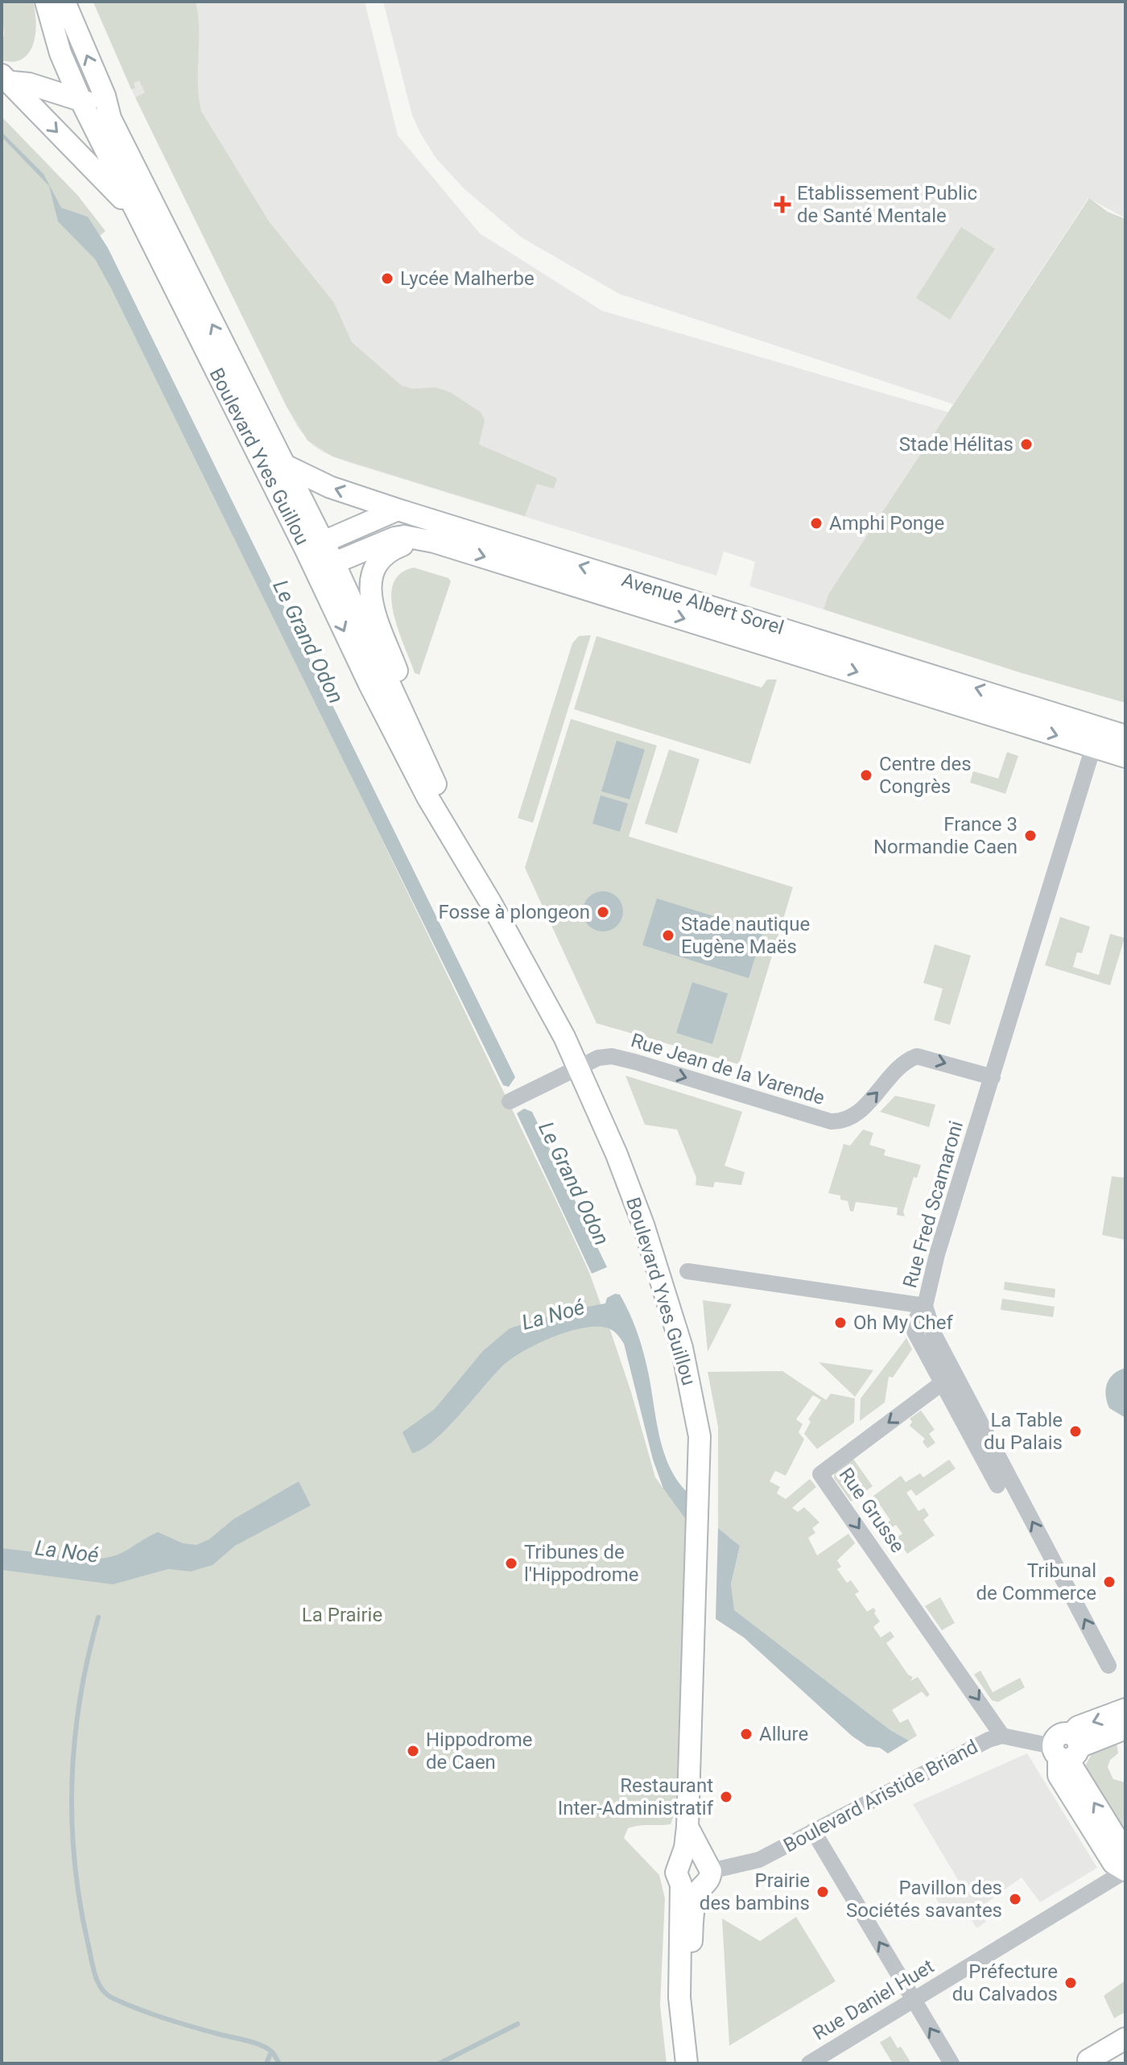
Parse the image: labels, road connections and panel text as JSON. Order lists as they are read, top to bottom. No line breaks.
{"streets":{"main road":["Boulevard Yves Guillou","Avenue Albert Sorel"],"street":["Rue Jean de la Varende","Rue Fred Scamaroni","Rue Grusse","Boulevard Aristide Briand","Rue Daniel Huet"]},"crossings":[["Boulevard Yves Guillou","Avenue Albert Sorel"],["Boulevard Yves Guillou","Rue Jean de la Varende"],["Boulevard Yves Guillou","Boulevard Aristide Briand"],["Avenue Albert Sorel","Rue Fred Scamaroni"],["Rue Jean de la Varende","Rue Fred Scamaroni"],["Rue Grusse","Boulevard Aristide Briand"]],"one_way":["Rue Jean de la Varende","Rue Fred Scamaroni"],"water":["Le Grand Odon","La Noé"],"parks":["La Prairie"],"places":{"health":["Etablissement Public de Santé Mentale"],"other":["Lycée Malherbe","Stade Hélitas","Amphi Ponge","Centre des Congrès","France 3 Normandie Caen","Fosse à plongeon","Stade nautique Eugène Maës","Oh My Chef","La Table du Palais","Tribunes de l'Hippodrome","Tribunal de Commerce","Allure","Hippodrome de Caen","Restaurant Inter-Administratif","Prairie des bambins","Pavillon des Sociétés savantes","Préfecture du Calvados"]}}
